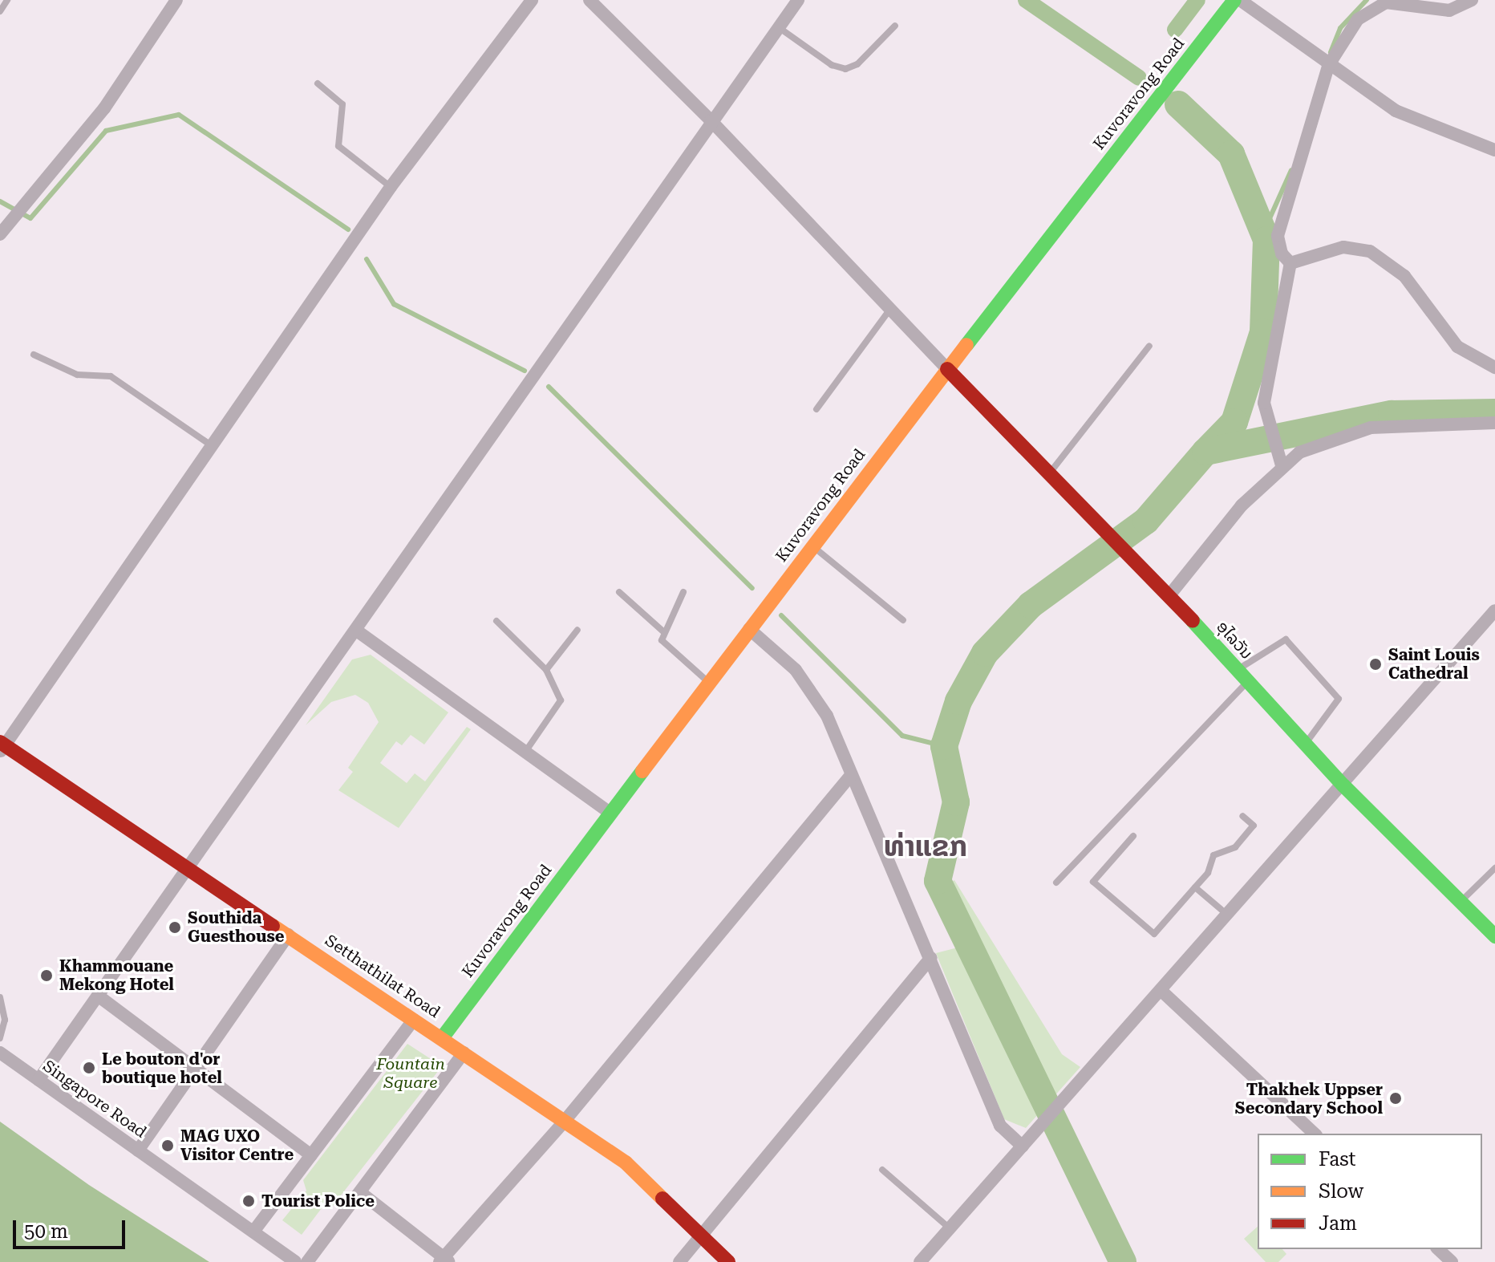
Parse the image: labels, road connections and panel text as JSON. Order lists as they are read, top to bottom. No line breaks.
{"streets":{"street":["Kuvoravong Road","ອຸໄລວັນ","Setthathilat Road","Singapore Road"]},"crossings":[["Kuvoravong Road","ອຸໄລວັນ"],["Kuvoravong Road","Setthathilat Road"]],"districts":["ທ່າແຂກ"],"parks":["Fountain Square"],"places":["Saint Louis Cathedral","Southida Guesthouse","Khammouane Mekong Hotel","Le bouton d'or boutique hotel","Thakhek Uppser Secondary School","MAG UXO Visitor Centre","Tourist Police"],"legend":["Fast","Slow","Jam"],"scale_bar":"50 m"}
